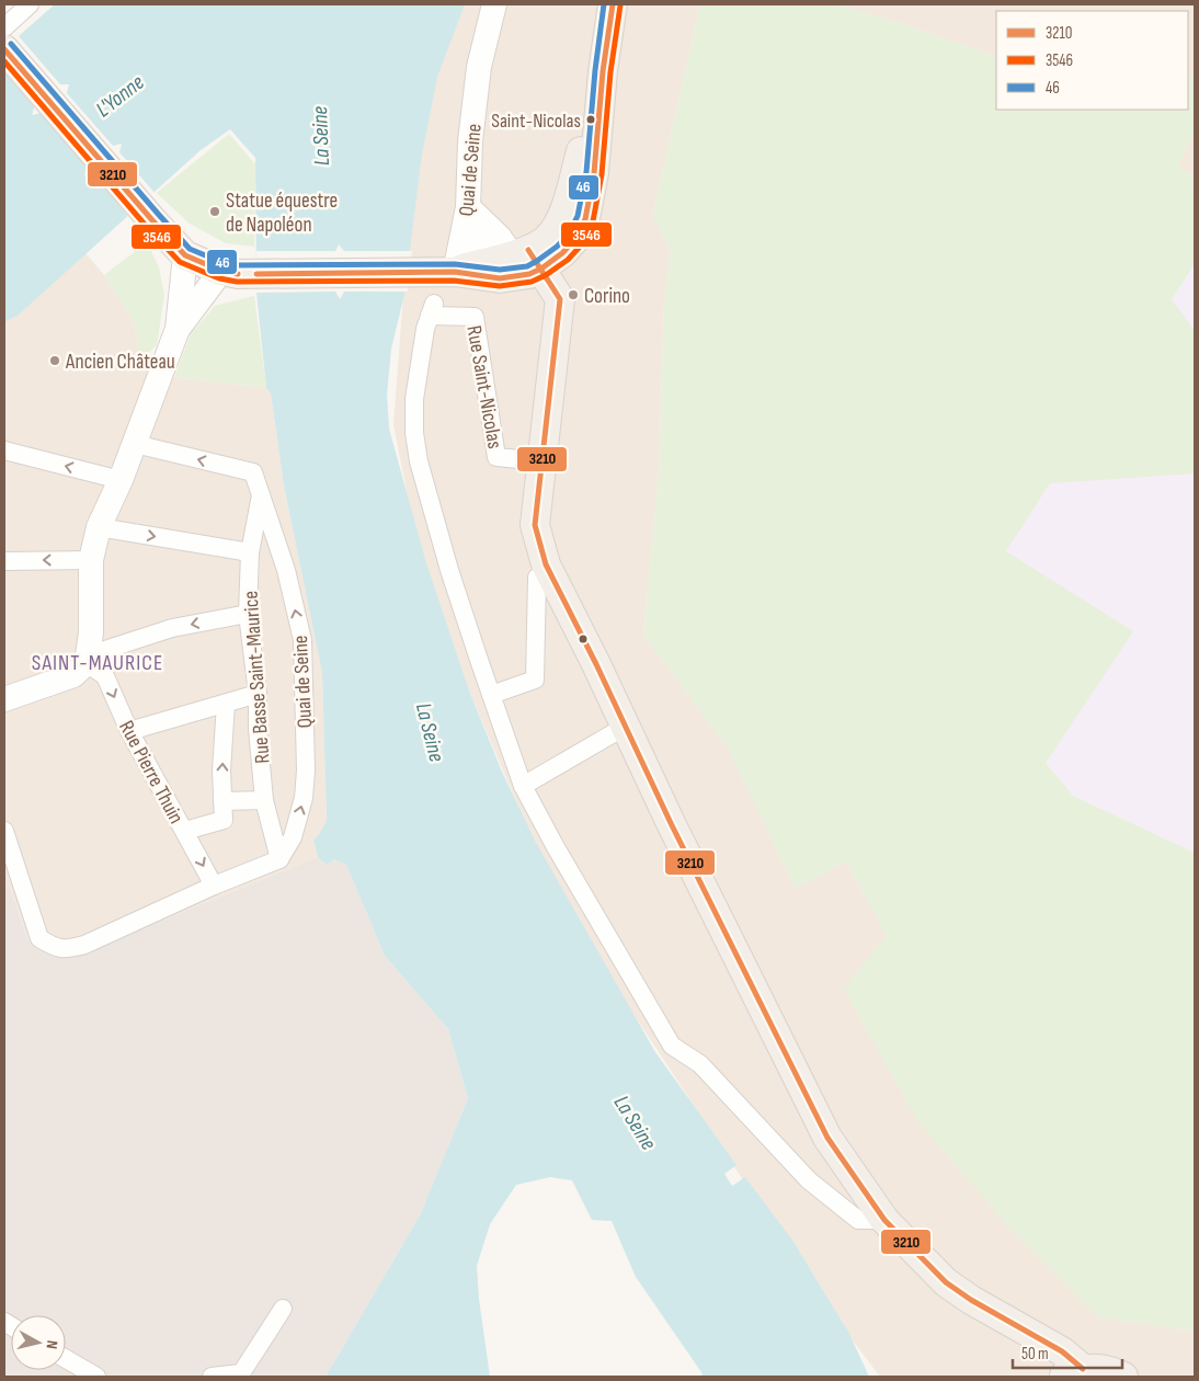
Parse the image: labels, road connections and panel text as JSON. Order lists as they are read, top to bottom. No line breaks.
{"streets":{"main road":["Quai de Seine"],"street":["Rue Saint-Nicolas","Rue Basse Saint-Maurice","Rue Pierre Thuin"]},"crossings":[["Quai de Seine","Rue Basse Saint-Maurice"]],"one_way":["Quai de Seine","Rue Pierre Thuin"],"districts":["SAINT-MAURICE"],"water":["L'Yonne","La Seine"],"places":["Saint-Nicolas","Statue équestre de Napoléon","Corino","Ancien Château"],"lines":["transit line 3210","transit line 46","transit line 3546"],"legend":["3210","3546","46"],"scale_bar":"50 m","north":"right"}
